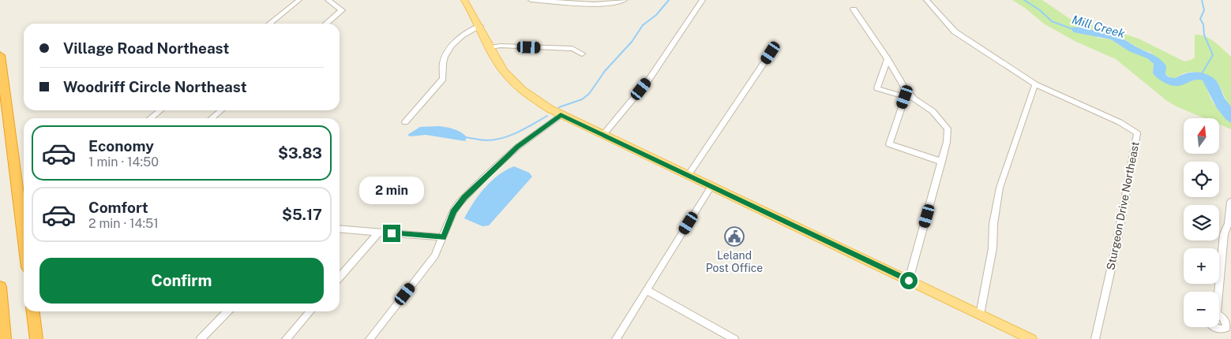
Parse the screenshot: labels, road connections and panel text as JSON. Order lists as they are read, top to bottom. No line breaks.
{"streets":{"street":["Sturgeon Drive Northeast"]},"water":["Mill Creek"],"places":{"public building":["Leland Post Office"]},"north":"top","page":{"banner":["Village Road Northeast","Woodriff Circle Northeast"],"map_buttons":["+","−"],"list":[{"name":"Economy","note":"1 min · 14:50","value":"$3.83"},{"name":"Comfort","note":"2 min · 14:51","value":"$5.17"}],"bubble":"2 min","buttons":"Confirm"}}
